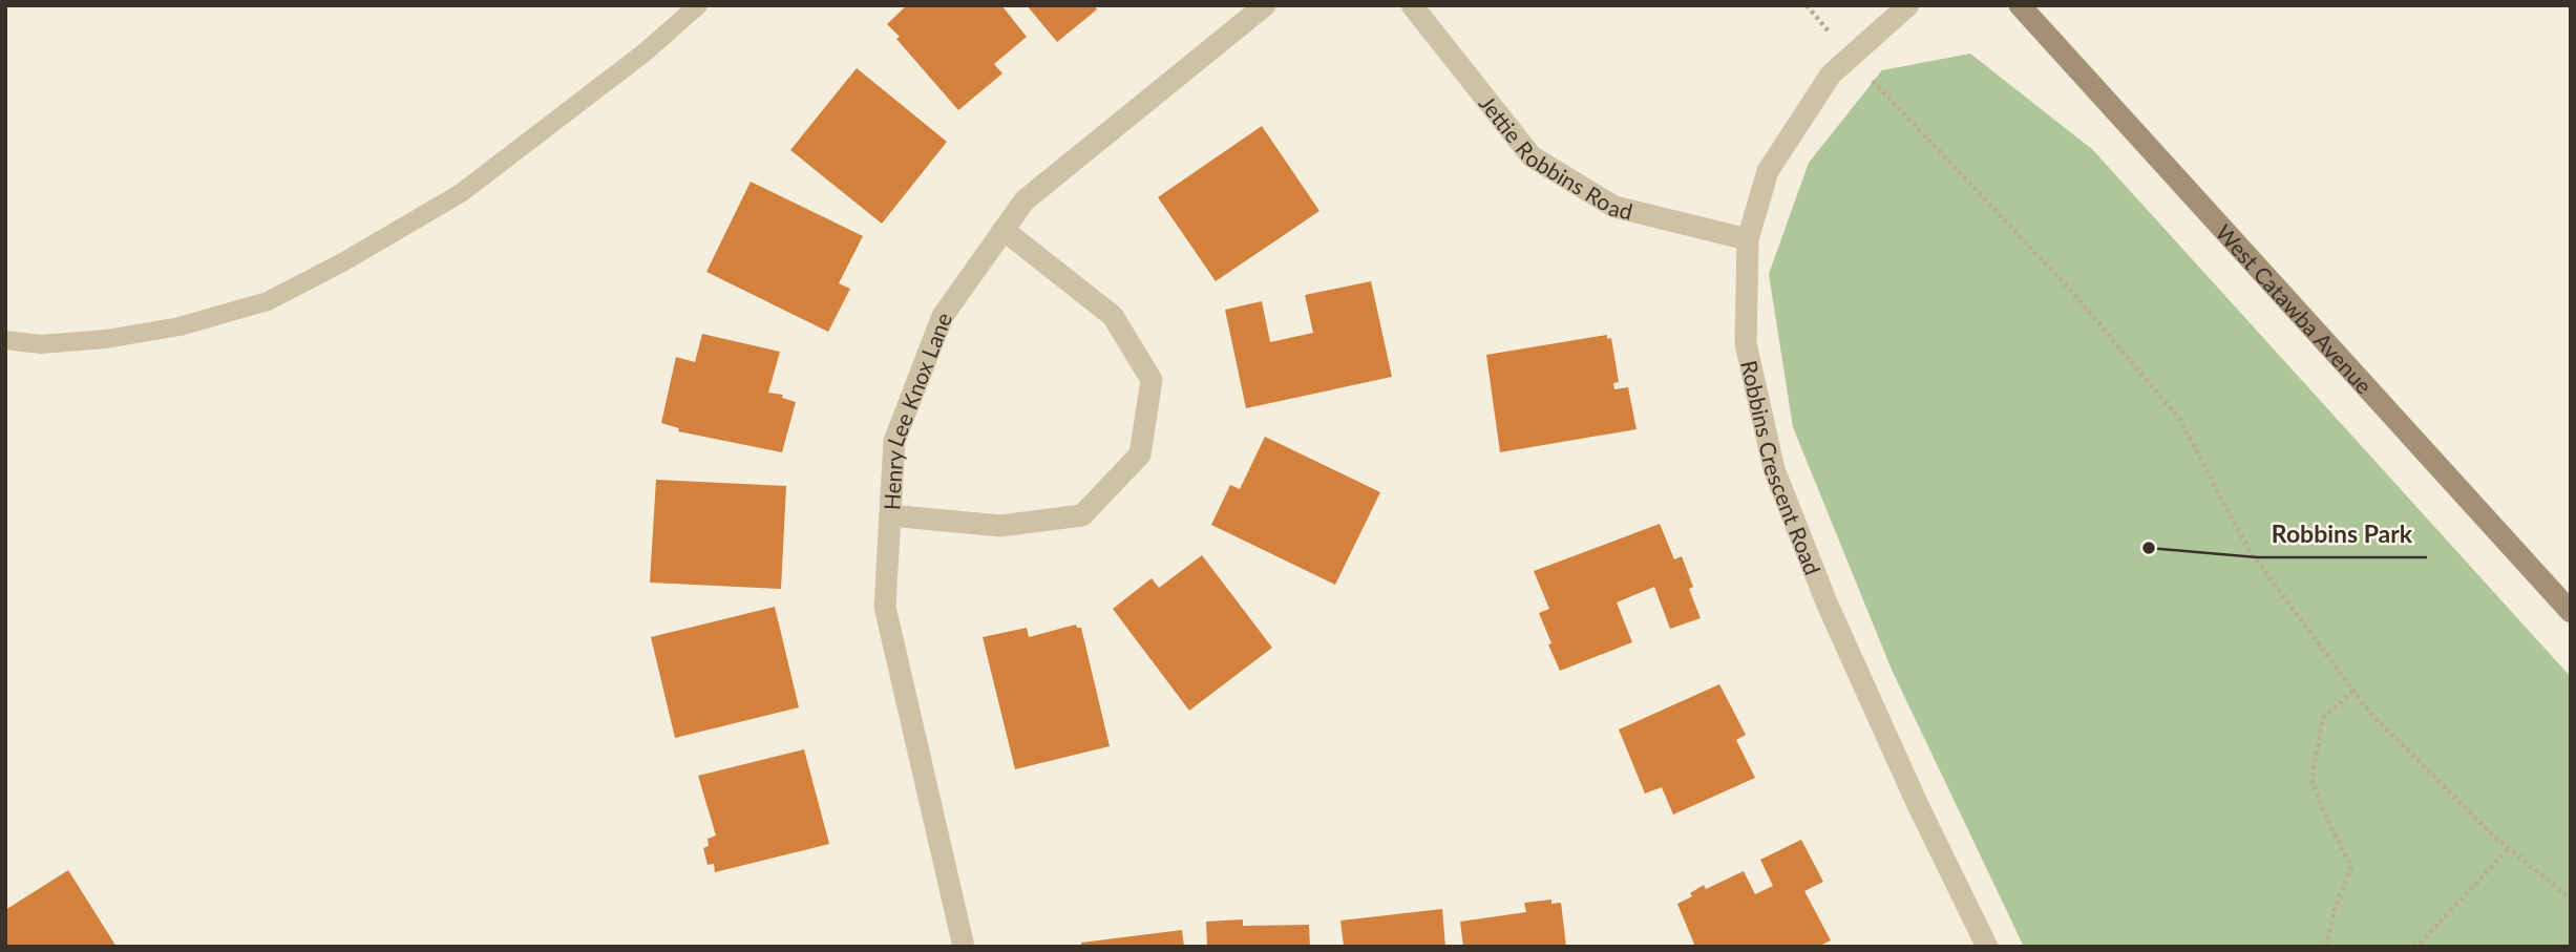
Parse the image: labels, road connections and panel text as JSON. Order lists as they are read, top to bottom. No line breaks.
{"streets":{"main road":["West Catawba Avenue"],"street":["Jettie Robbins Road","Henry Lee Knox Lane","Robbins Crescent Road"]},"crossings":[["Jettie Robbins Road","Robbins Crescent Road"]],"places":["Robbins Park"]}
